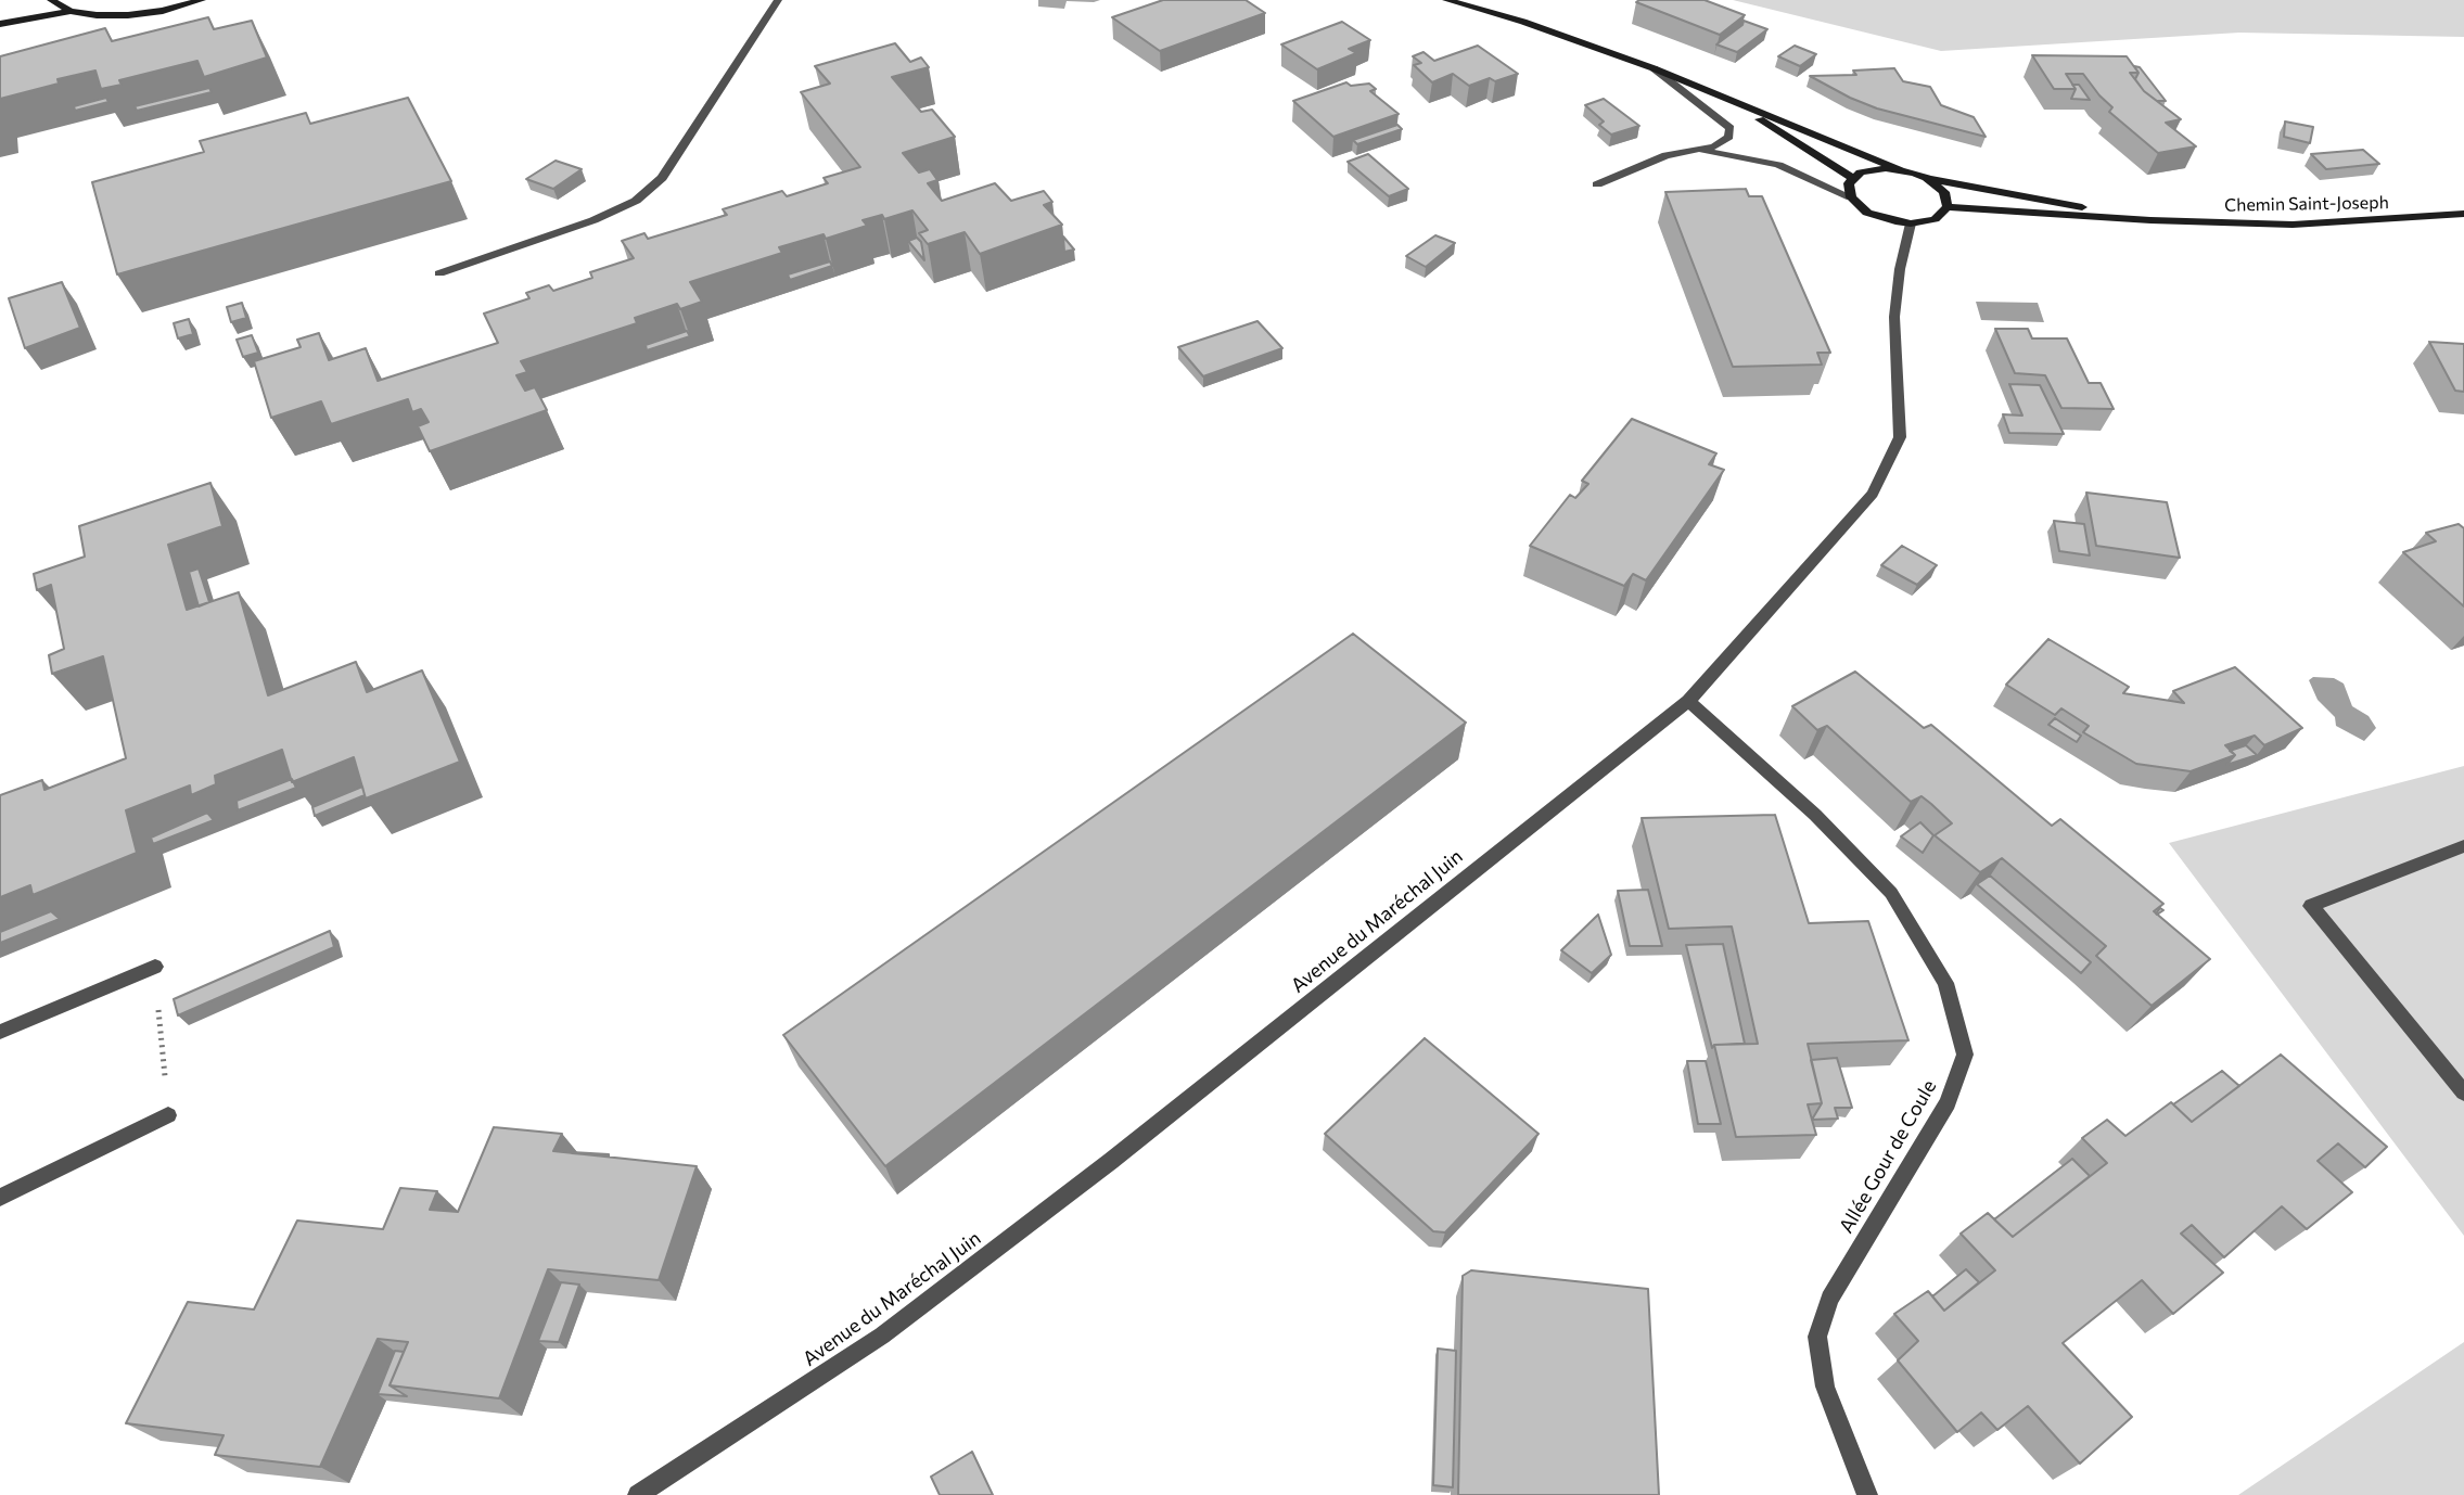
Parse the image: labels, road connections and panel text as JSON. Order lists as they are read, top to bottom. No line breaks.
{"streets":{"main road":["Chemin Saint-Joseph"],"street":["Avenue du Maréchal Juin","Allée Gour de Coule"]},"crossings":[["Avenue du Maréchal Juin","Allée Gour de Coule"]]}
